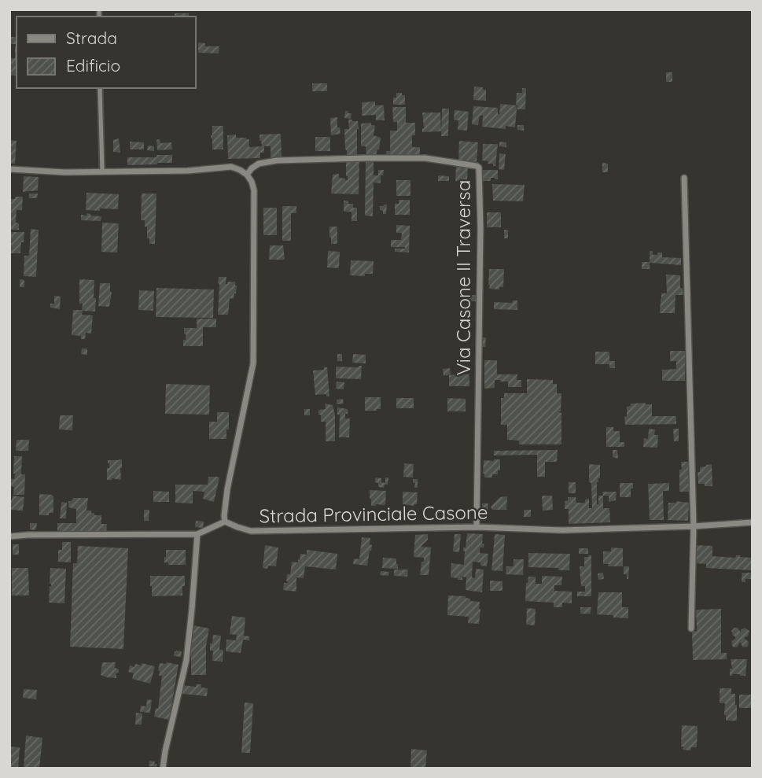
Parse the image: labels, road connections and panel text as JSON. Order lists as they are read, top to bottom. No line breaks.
{"streets":{"street":["Via Casone II Traversa","Strada Provinciale Casone"]},"crossings":[["Via Casone II Traversa","Strada Provinciale Casone"]],"legend":["Strada","Edificio"]}
